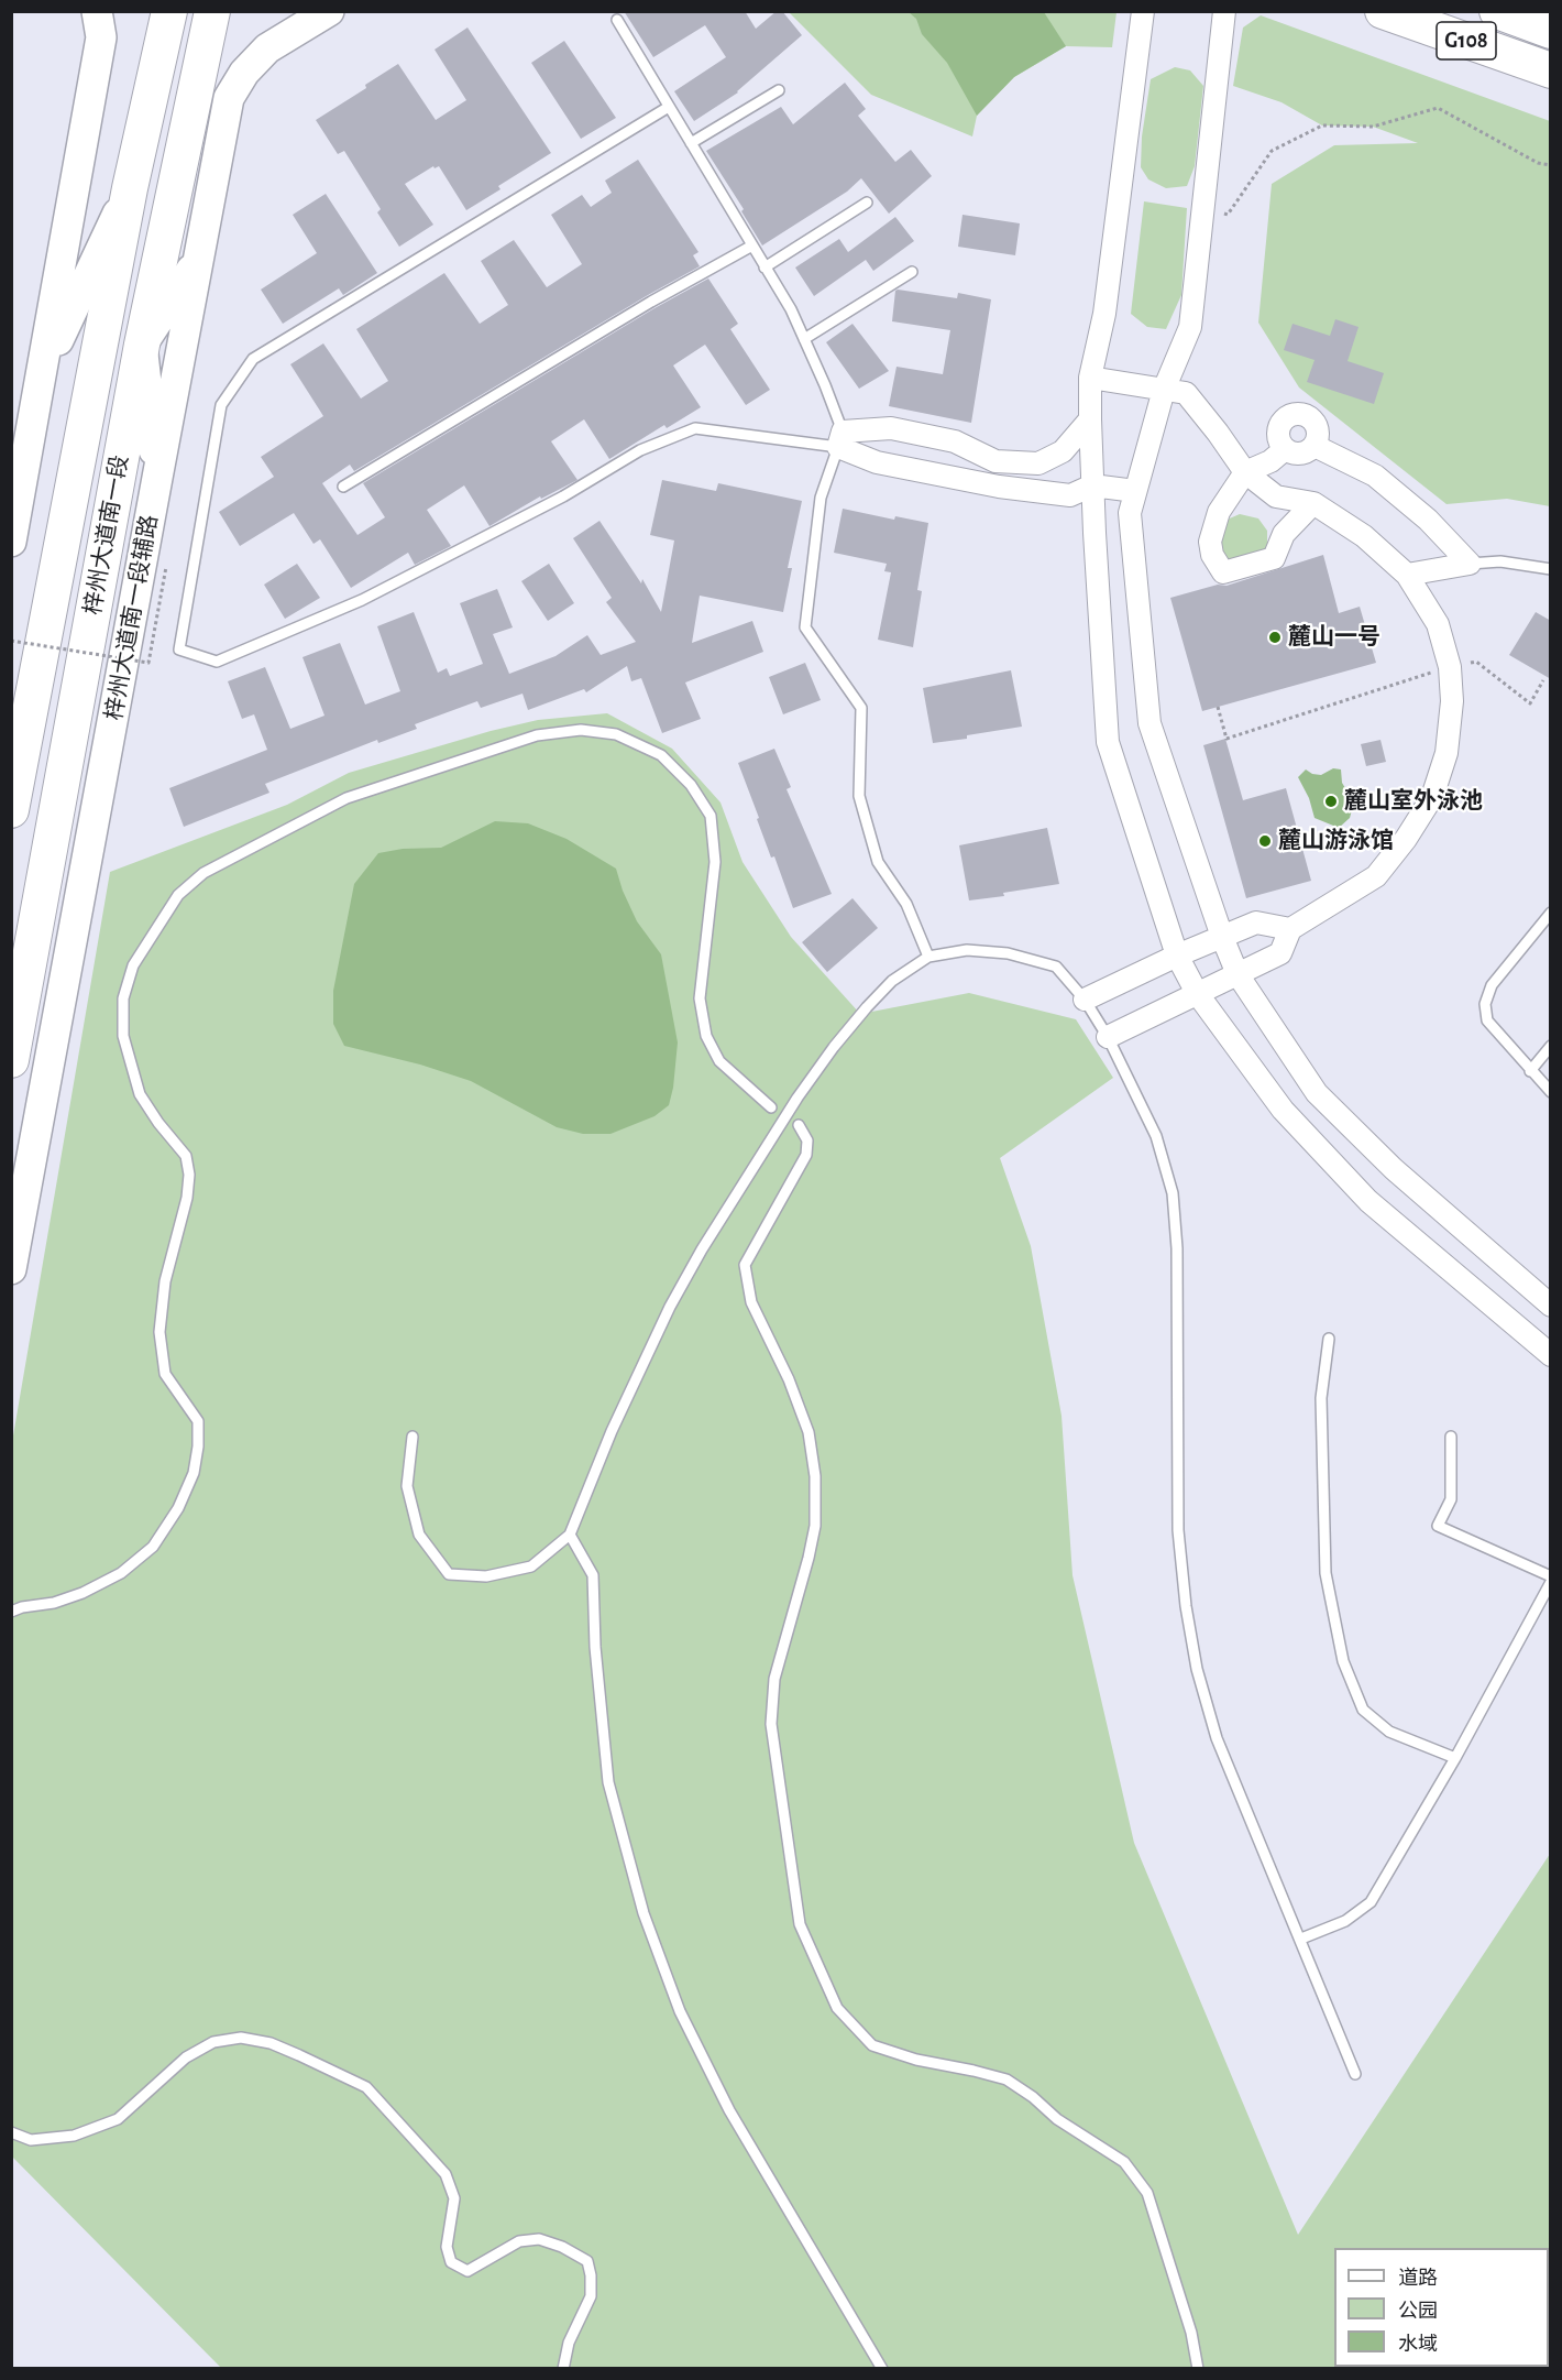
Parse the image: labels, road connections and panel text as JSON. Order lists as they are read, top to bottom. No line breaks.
{"streets":{"highway":["G108","梓州大道南一段"],"main road":["梓州大道南一段辅路"]},"places":["麓山一号","麓山室外泳池","麓山游泳馆"],"legend":["道路","公园","水域"]}
